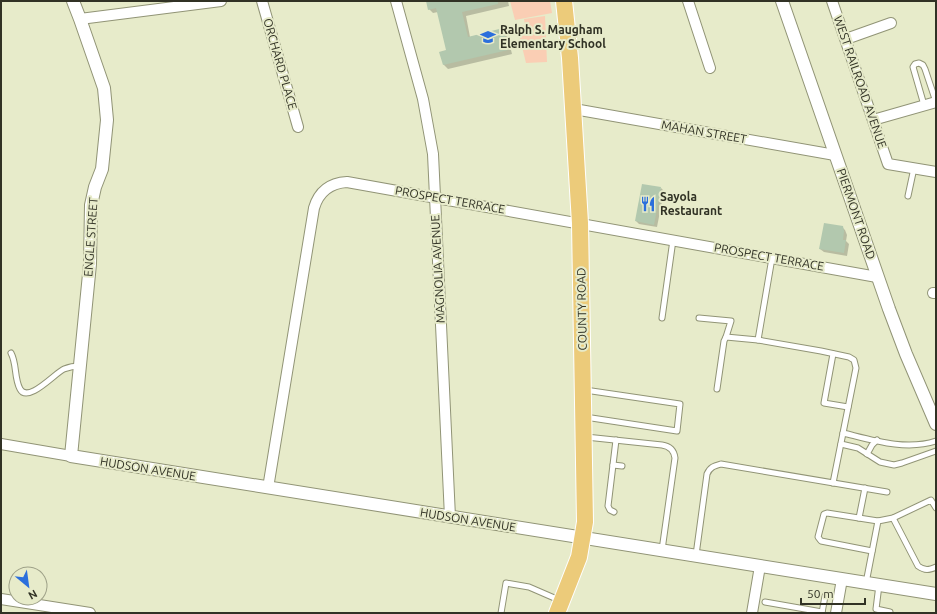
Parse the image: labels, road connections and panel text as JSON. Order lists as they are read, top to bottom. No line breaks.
{"streets":{"main road":["COUNTY ROAD"],"street":["ORCHARD PLACE","WEST RAILROAD AVENUE","MAHAN STREET","PROSPECT TERRACE","PIERMONT ROAD","ENGLE STREET","MAGNOLIA AVENUE","HUDSON AVENUE"]},"crossings":[["MAHAN STREET","PIERMONT ROAD"],["MAHAN STREET","COUNTY ROAD"],["PROSPECT TERRACE","PIERMONT ROAD"],["PROSPECT TERRACE","MAGNOLIA AVENUE"],["PROSPECT TERRACE","COUNTY ROAD"],["PROSPECT TERRACE","HUDSON AVENUE"],["ENGLE STREET","HUDSON AVENUE"],["MAGNOLIA AVENUE","HUDSON AVENUE"],["COUNTY ROAD","HUDSON AVENUE"]],"places":{"school or university":["Ralph S. Maugham Elementary School"],"restaurant":["Sayola Restaurant"]},"scale_bar":"50 m","north":"bottom right"}
